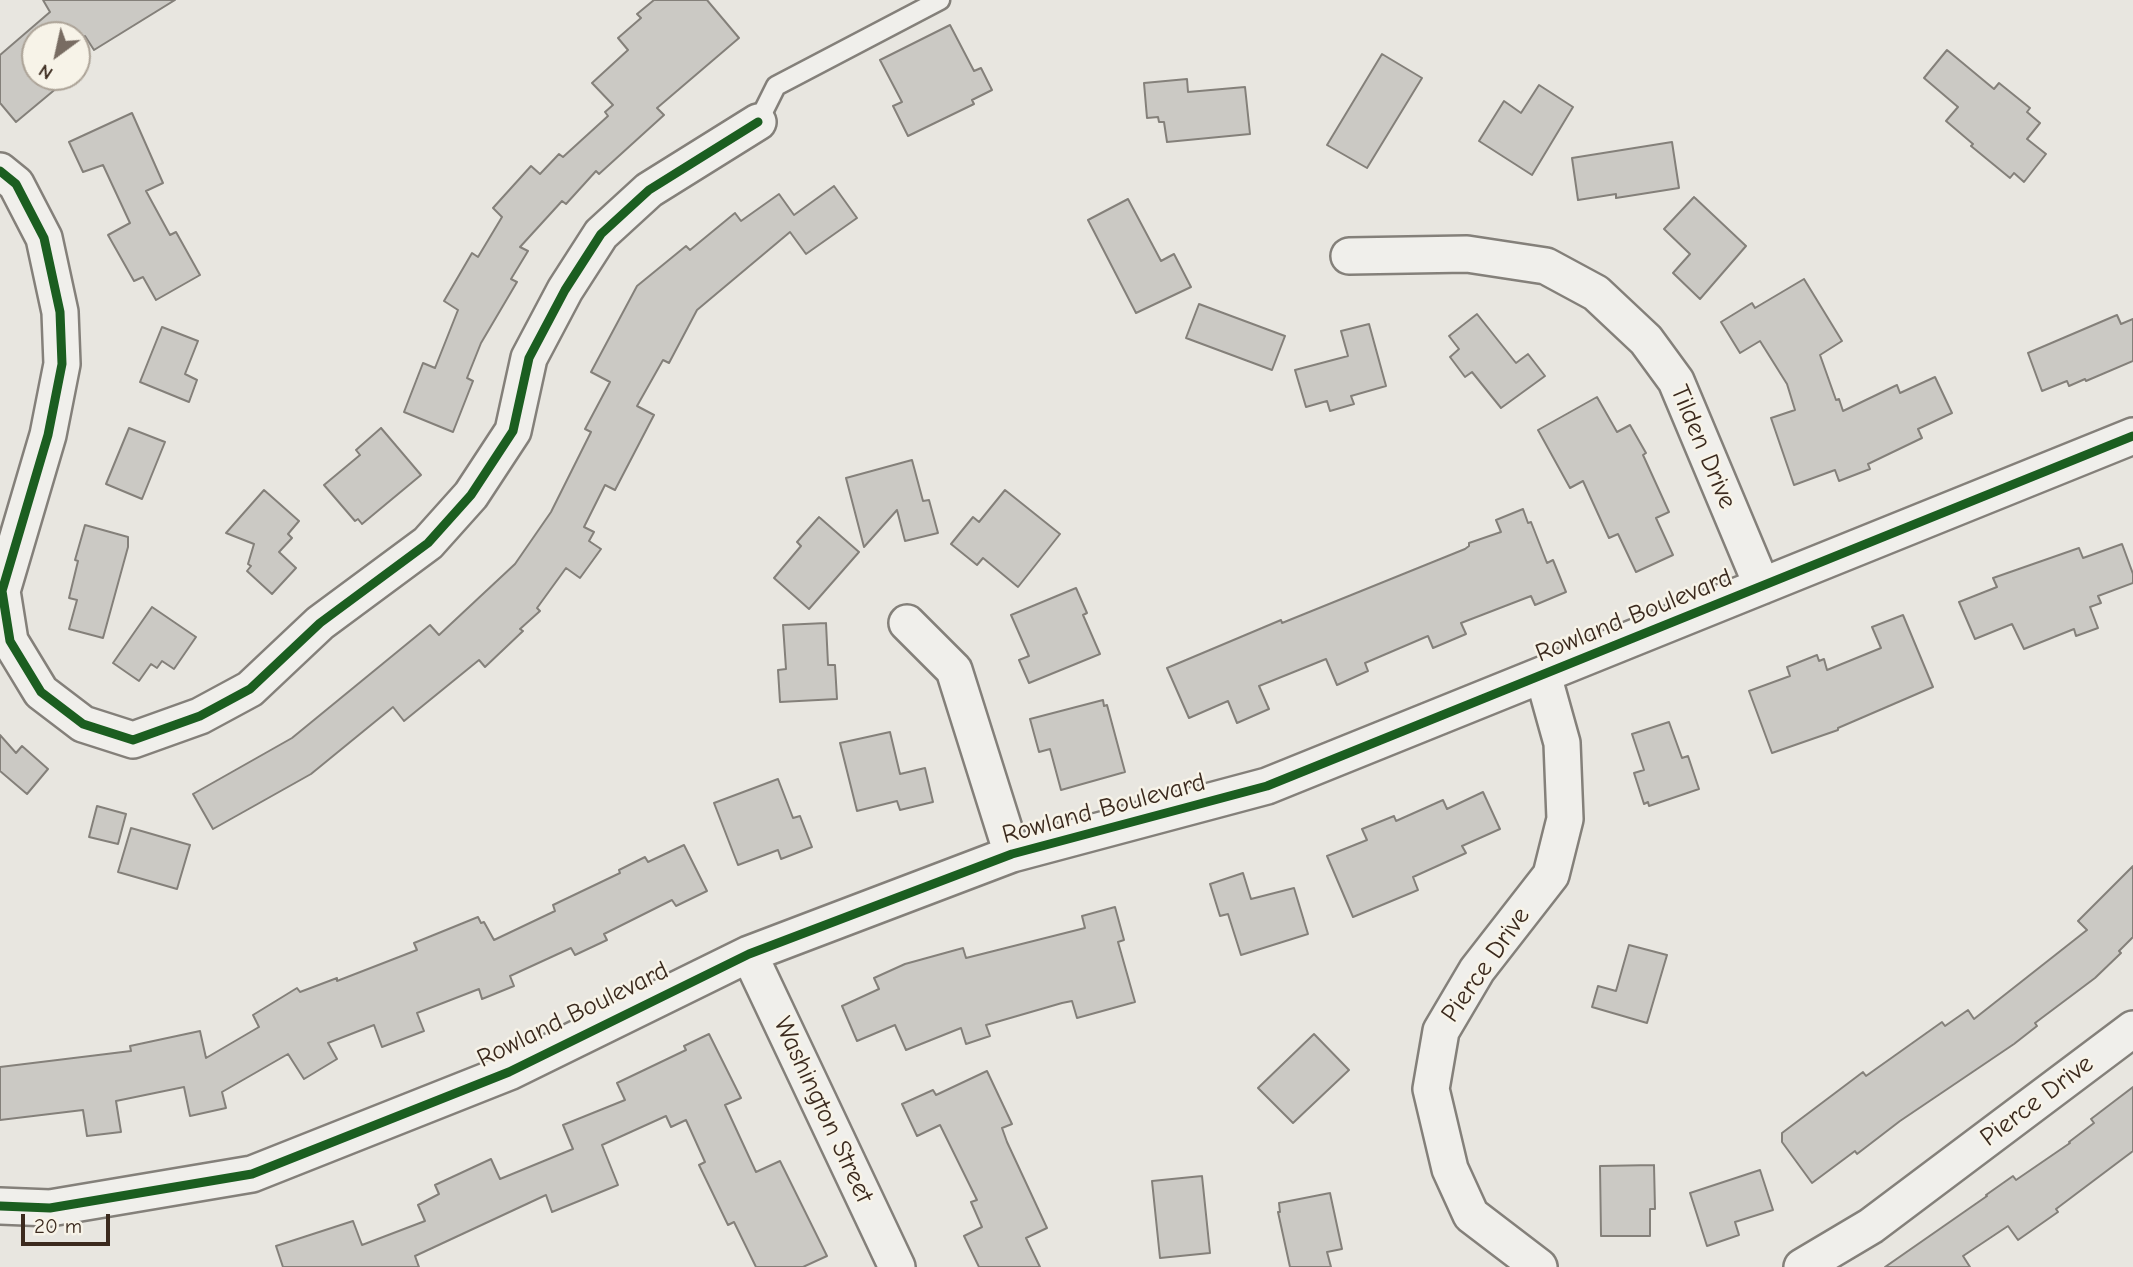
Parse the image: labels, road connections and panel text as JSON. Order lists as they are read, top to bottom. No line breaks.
{"streets":{"street":["Tilden Drive","Rowland Boulevard","Pierce Drive","Washington Street"]},"crossings":[["Tilden Drive","Rowland Boulevard"],["Rowland Boulevard","Pierce Drive"],["Rowland Boulevard","Washington Street"]],"scale_bar":"20 m","north":"bottom left"}
